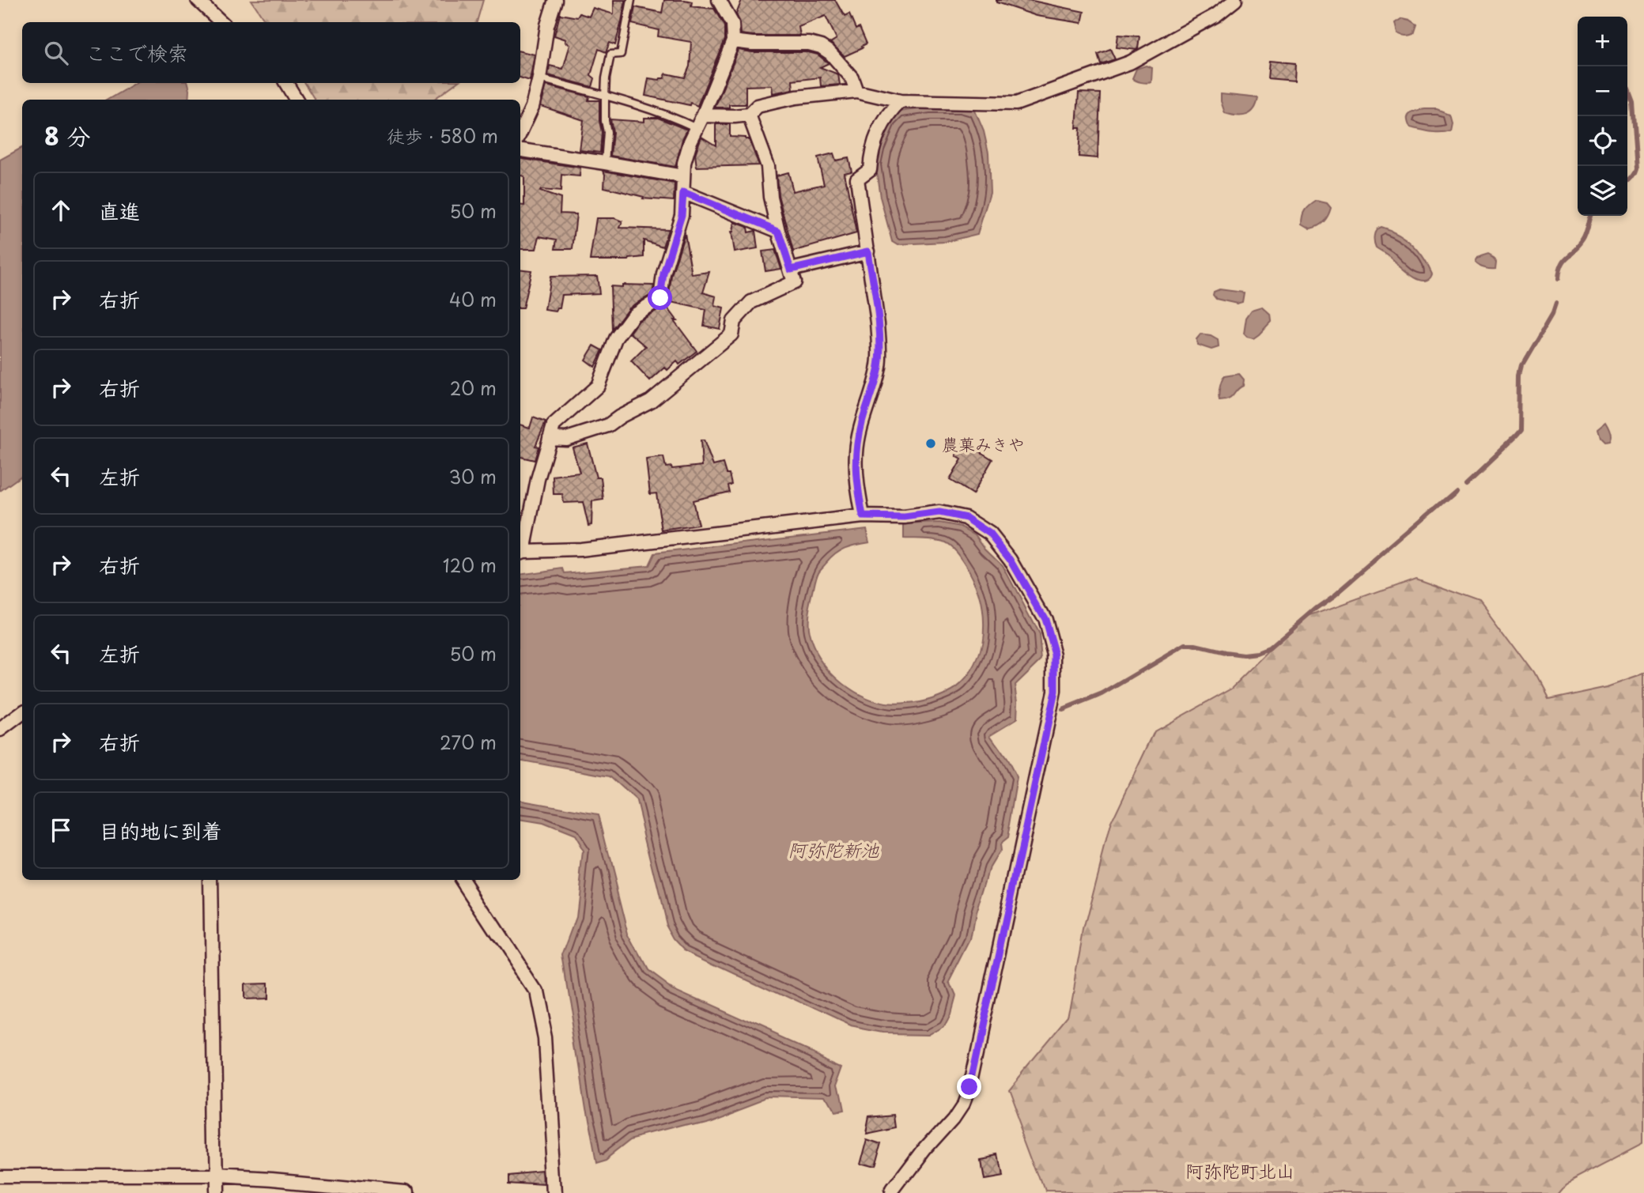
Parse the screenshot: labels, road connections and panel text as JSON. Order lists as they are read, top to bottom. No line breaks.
{"districts":["阿弥陀町北山"],"water":["阿弥陀新池"],"places":["農菓みきや"],"page":{"map_buttons":["+","−"],"search":"ここで検索","heading":["8 分","徒歩 · 580 m"],"list":[["直進","50 m"],["右折","40 m"],["右折","20 m"],["左折","30 m"],["右折","120 m"],["左折","50 m"],["右折","270 m"],"目的地に到着"]}}
